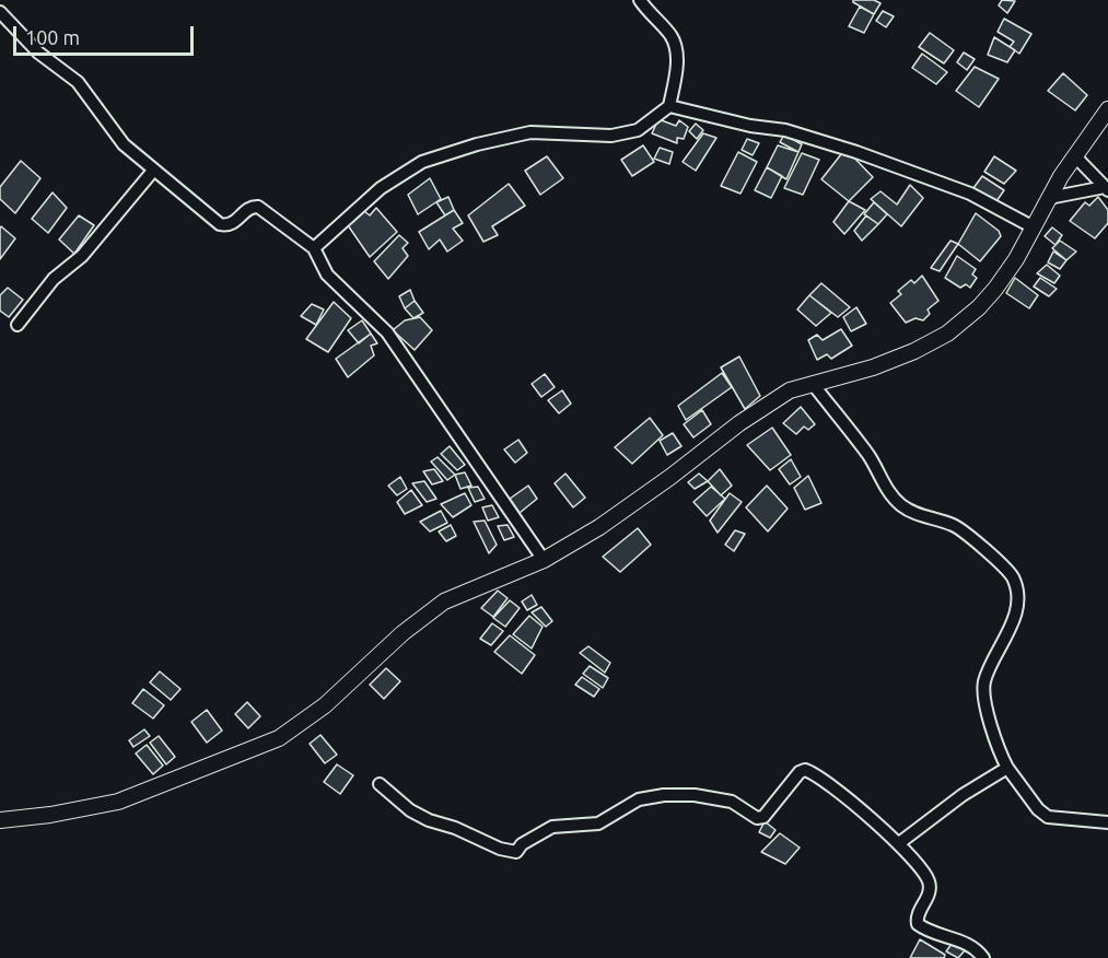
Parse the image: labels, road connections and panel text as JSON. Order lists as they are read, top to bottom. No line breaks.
{"scale_bar":"100 m"}
